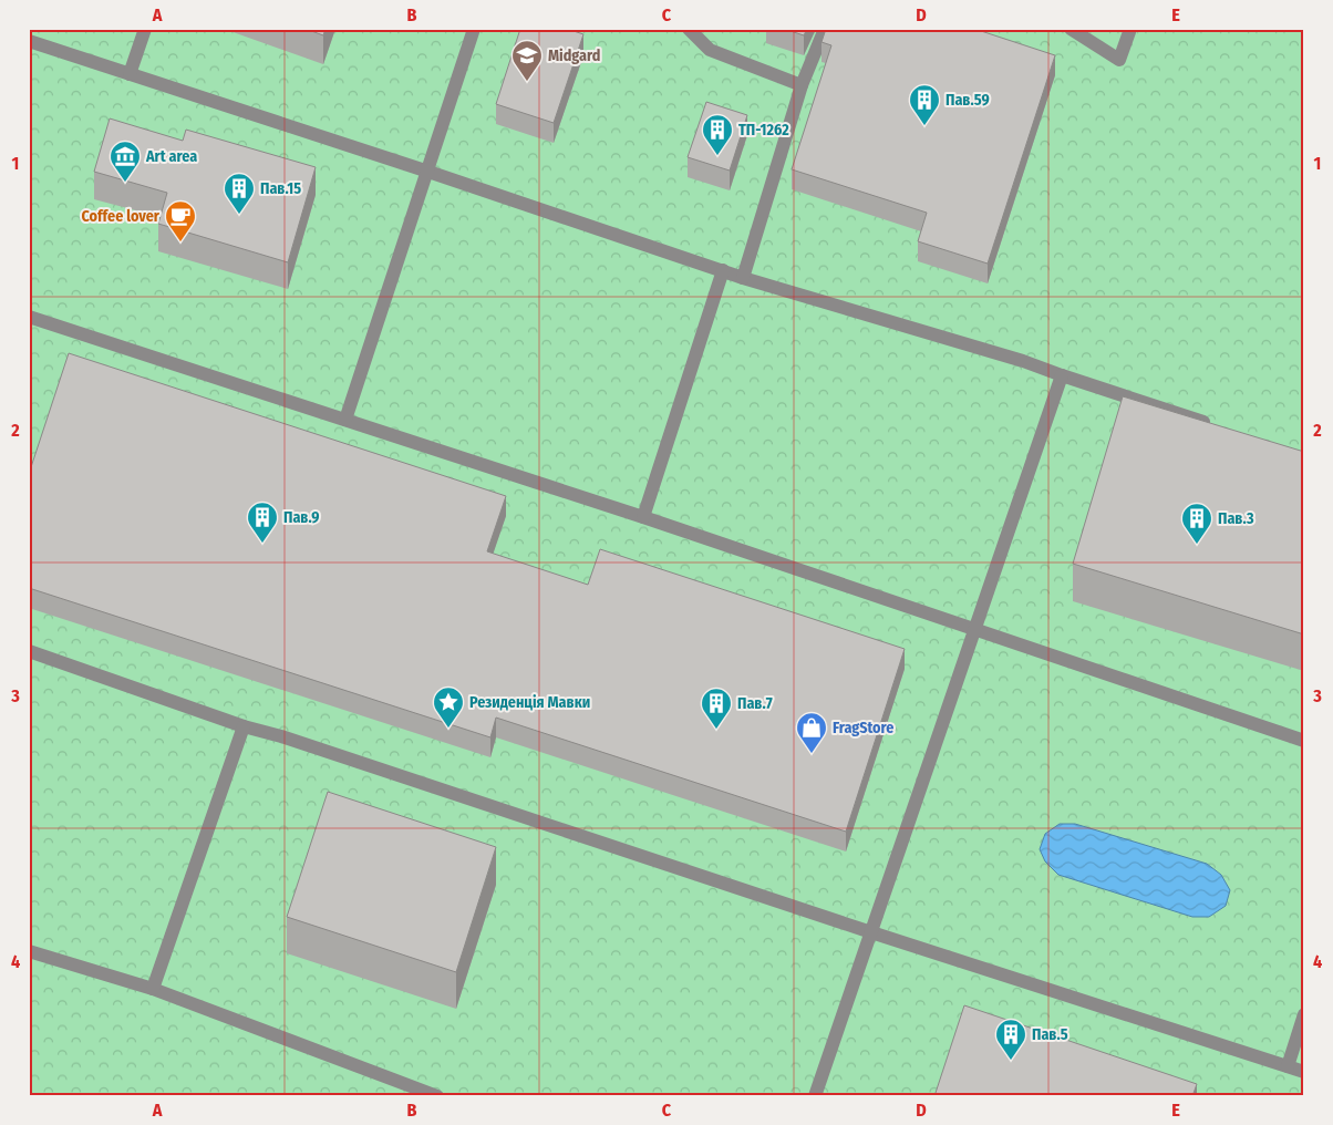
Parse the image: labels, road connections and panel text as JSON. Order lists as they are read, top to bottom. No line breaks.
{"places":{"school or university":["Midgard"],"building":["Пав.59","ТП-1262","Пав.15","Пав.9","Пав.3","Пав.7","Пав.5"],"museum":["Art area"],"cafe":["Coffee lover"],"place":["Резиденція Мавки"],"shop":["FragStore"]},"grid":{"columns":["A","B","C","D","E"],"rows":["1","2","3","4"]}}
